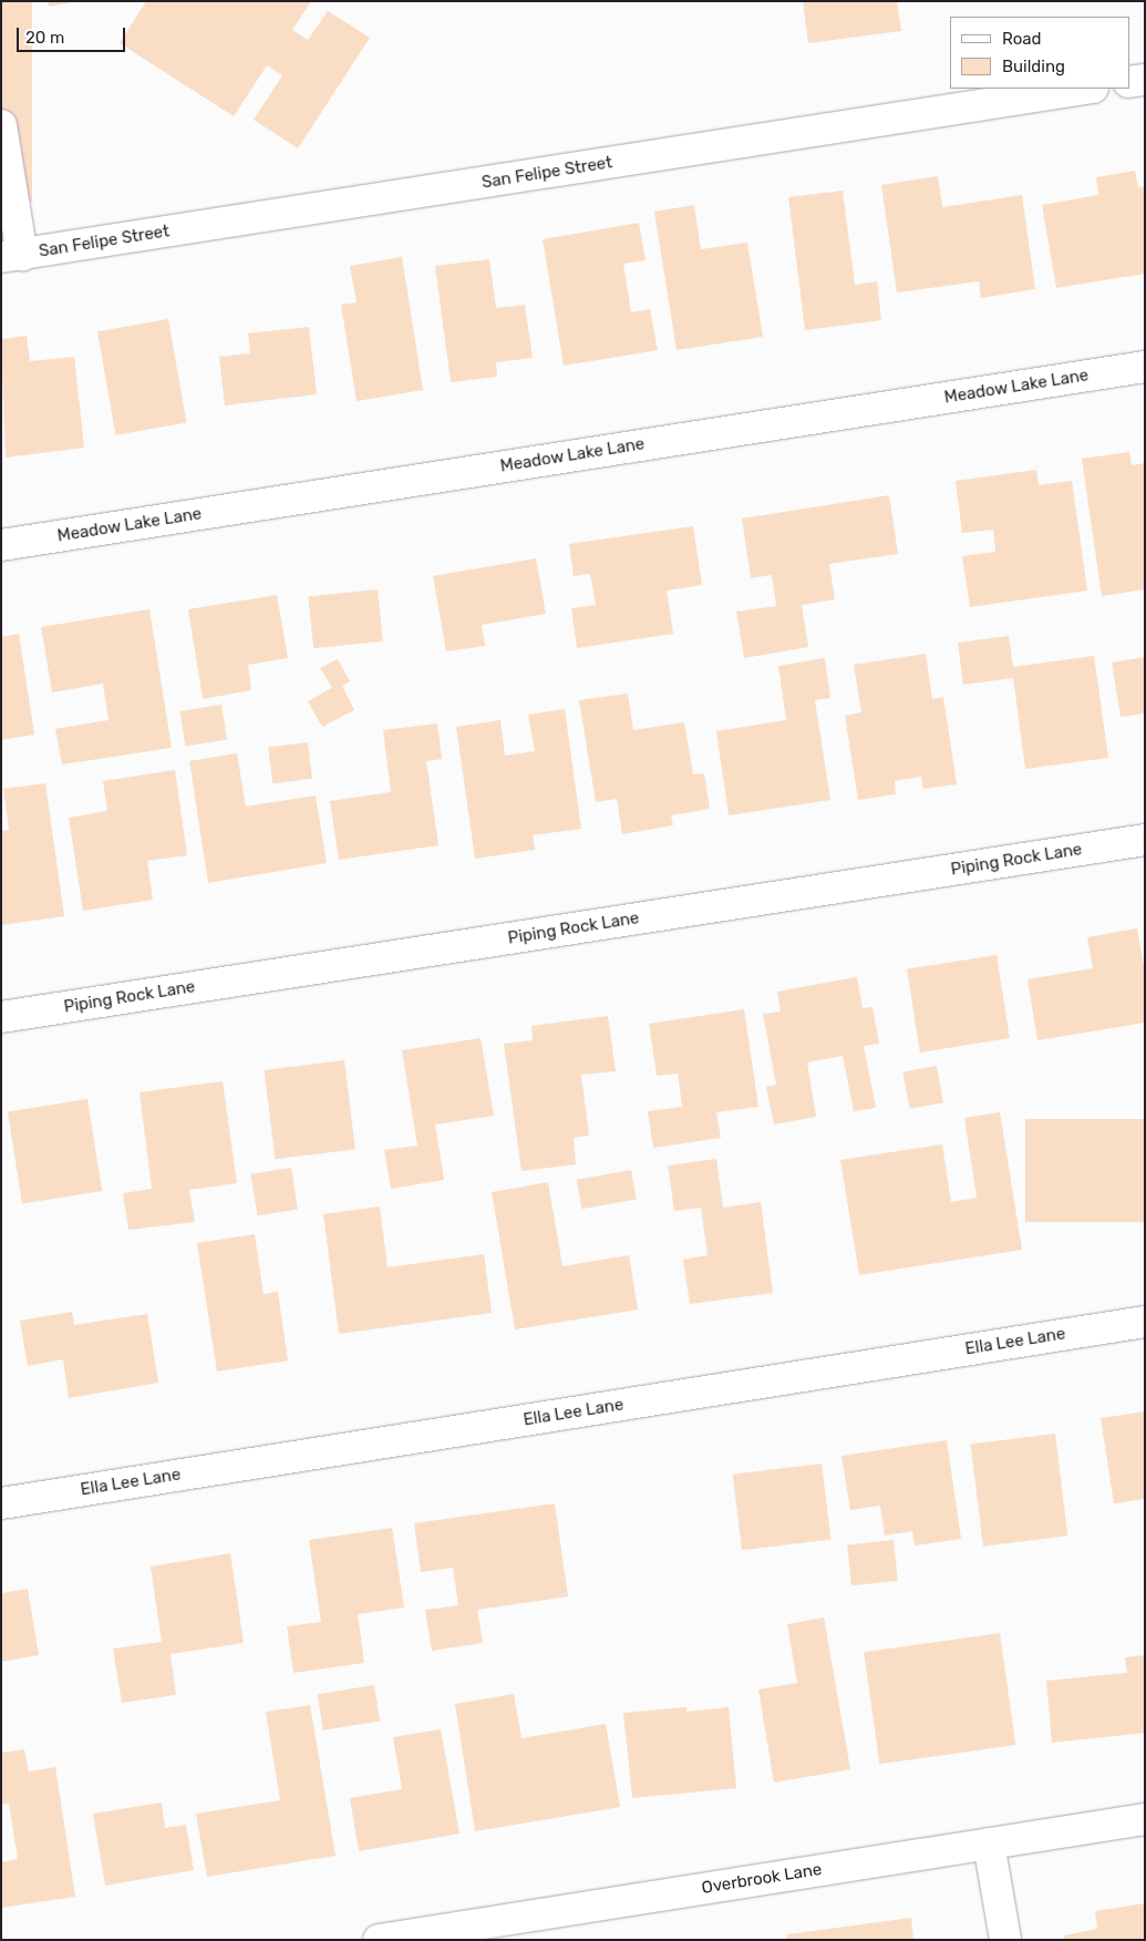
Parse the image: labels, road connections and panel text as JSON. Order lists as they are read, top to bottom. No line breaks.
{"streets":{"street":["San Felipe Street","Meadow Lake Lane","Piping Rock Lane","Ella Lee Lane","Overbrook Lane"]},"legend":["Road","Building"],"scale_bar":"20 m"}
